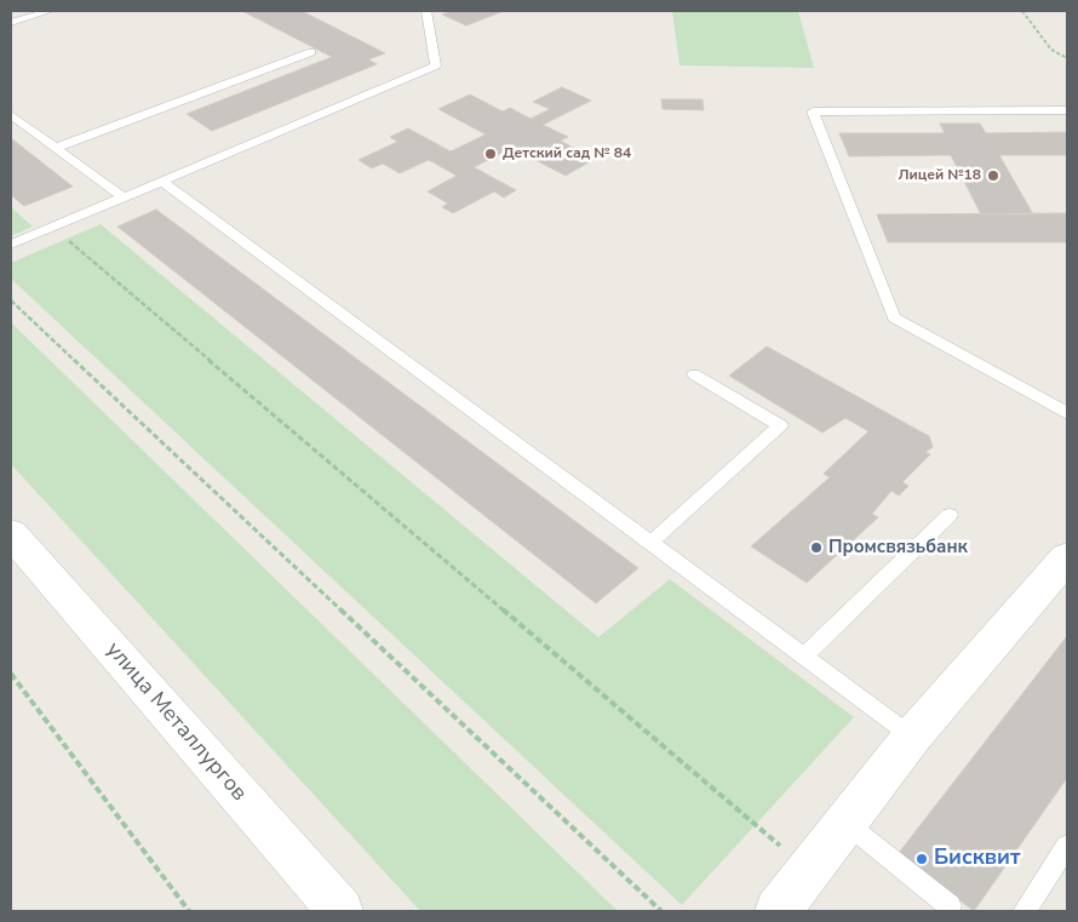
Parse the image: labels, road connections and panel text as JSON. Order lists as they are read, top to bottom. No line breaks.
{"streets":{"main road":["улица Металлургов"]},"places":["Детский сад № 84","Лицей №18","Промсвязьбанк","Бисквит"]}
